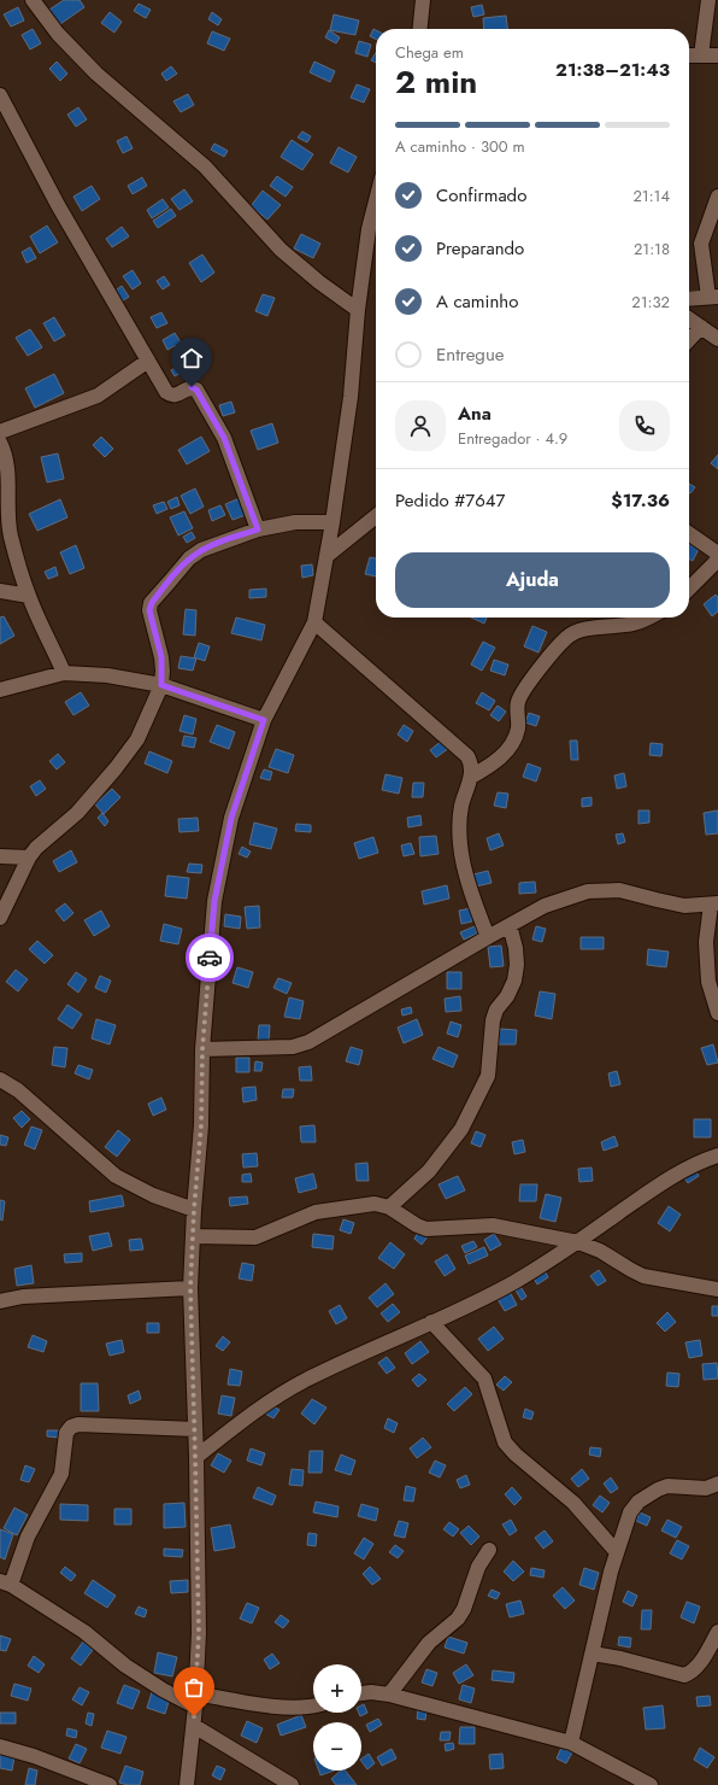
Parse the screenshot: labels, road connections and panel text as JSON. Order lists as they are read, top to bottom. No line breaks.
{"page":{"heading":["2 min","Chega em","21:38–21:43"],"panel":["Ana","Entregador · 4.9","Pedido #7647","$17.36"],"bar":"A caminho · 300 m","list":[["Confirmado","21:14"],["Preparando","21:18"],["A caminho","21:32"],"Entregue"],"buttons":"Ajuda","map_buttons":["+","−"]}}
